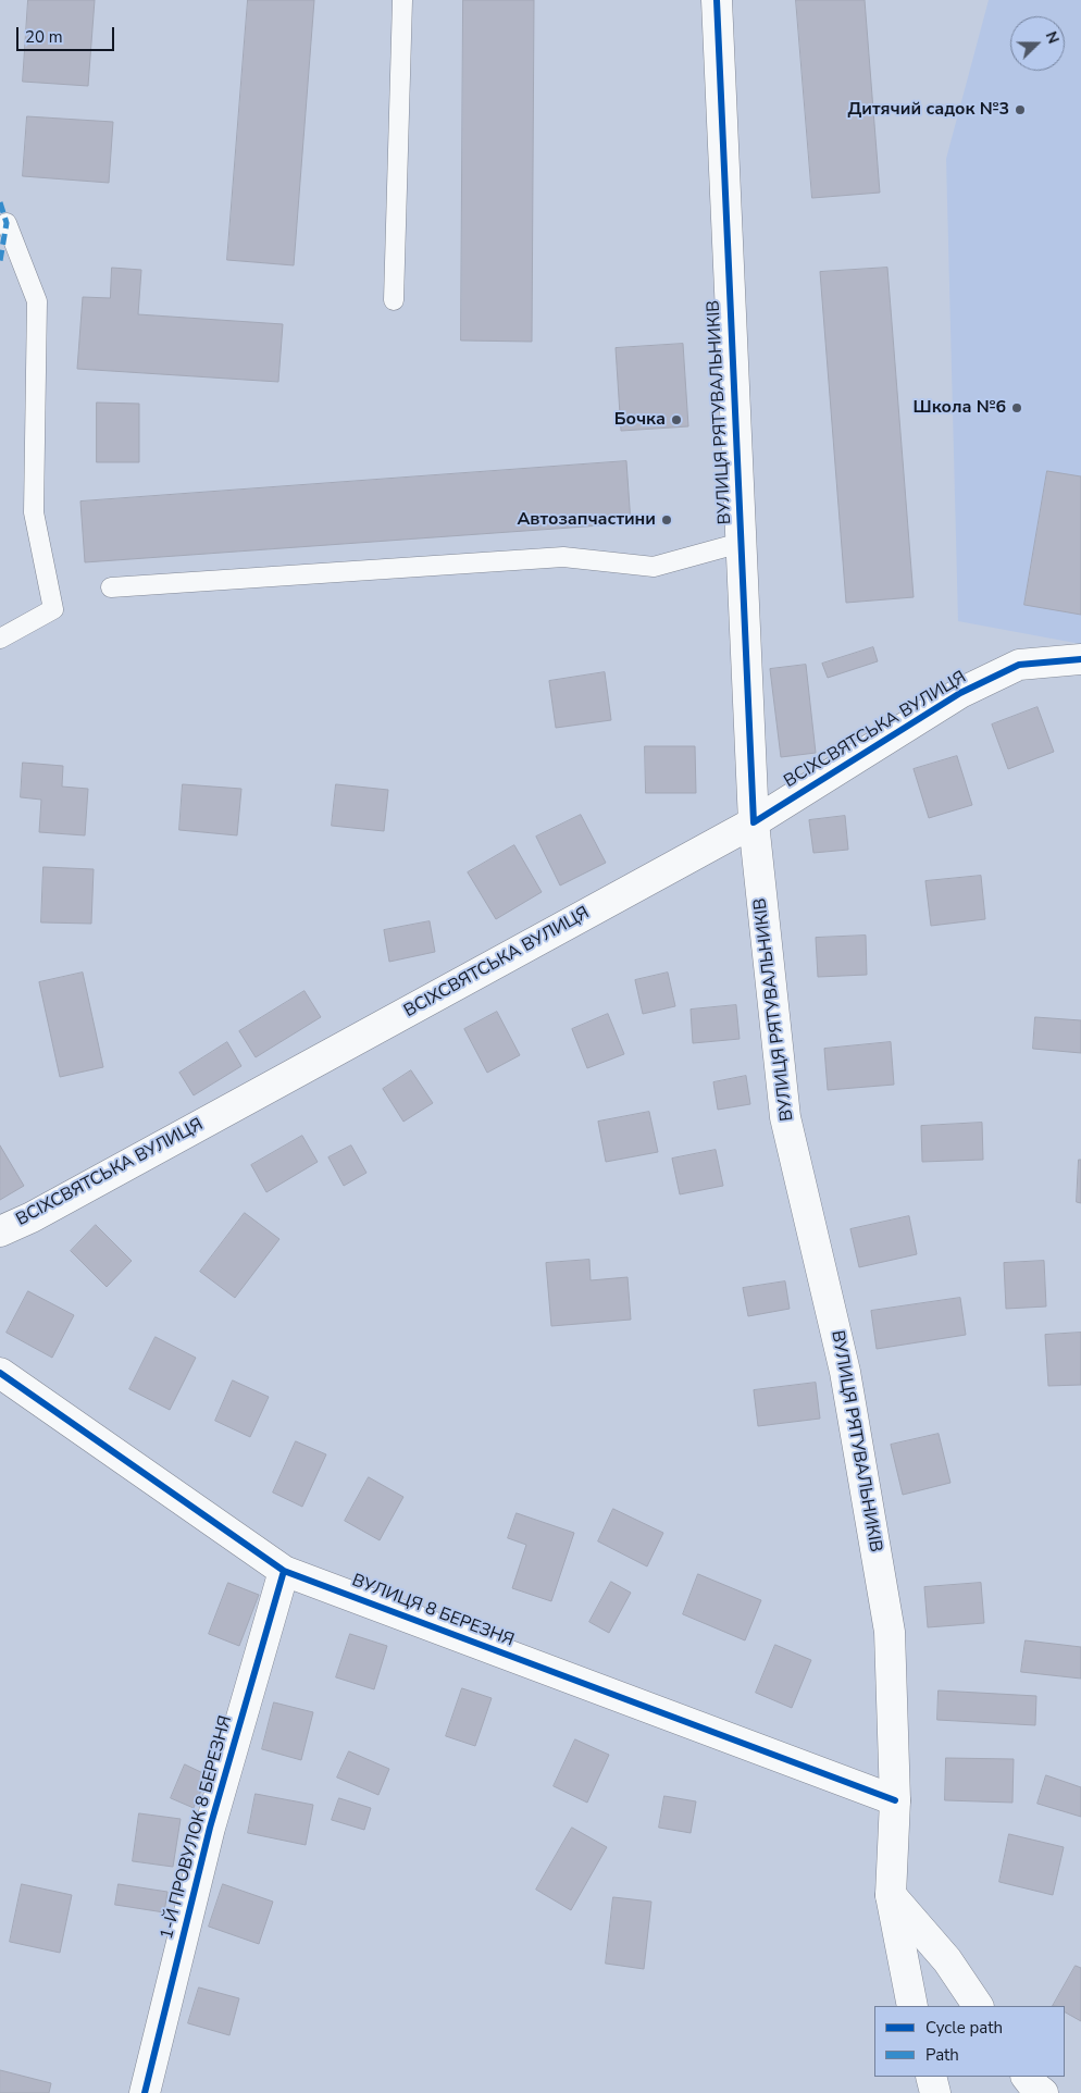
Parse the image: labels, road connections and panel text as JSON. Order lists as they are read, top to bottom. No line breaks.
{"streets":{"street":["ВУЛИЦЯ РЯТУВАЛЬНИКІВ","ВСІХСВЯТСЬКА ВУЛИЦЯ","ВУЛИЦЯ 8 БЕРЕЗНЯ","1-Й ПРОВУЛОК 8 БЕРЕЗНЯ"]},"crossings":[["ВУЛИЦЯ РЯТУВАЛЬНИКІВ","ВСІХСВЯТСЬКА ВУЛИЦЯ"],["ВУЛИЦЯ РЯТУВАЛЬНИКІВ","ВУЛИЦЯ 8 БЕРЕЗНЯ"],["ВУЛИЦЯ 8 БЕРЕЗНЯ","1-Й ПРОВУЛОК 8 БЕРЕЗНЯ"]],"places":["Дитячий садок №3","Школа №6","Бочка","Автозапчастини"],"legend":["Cycle path","Path"],"scale_bar":"20 m","north":"right"}
